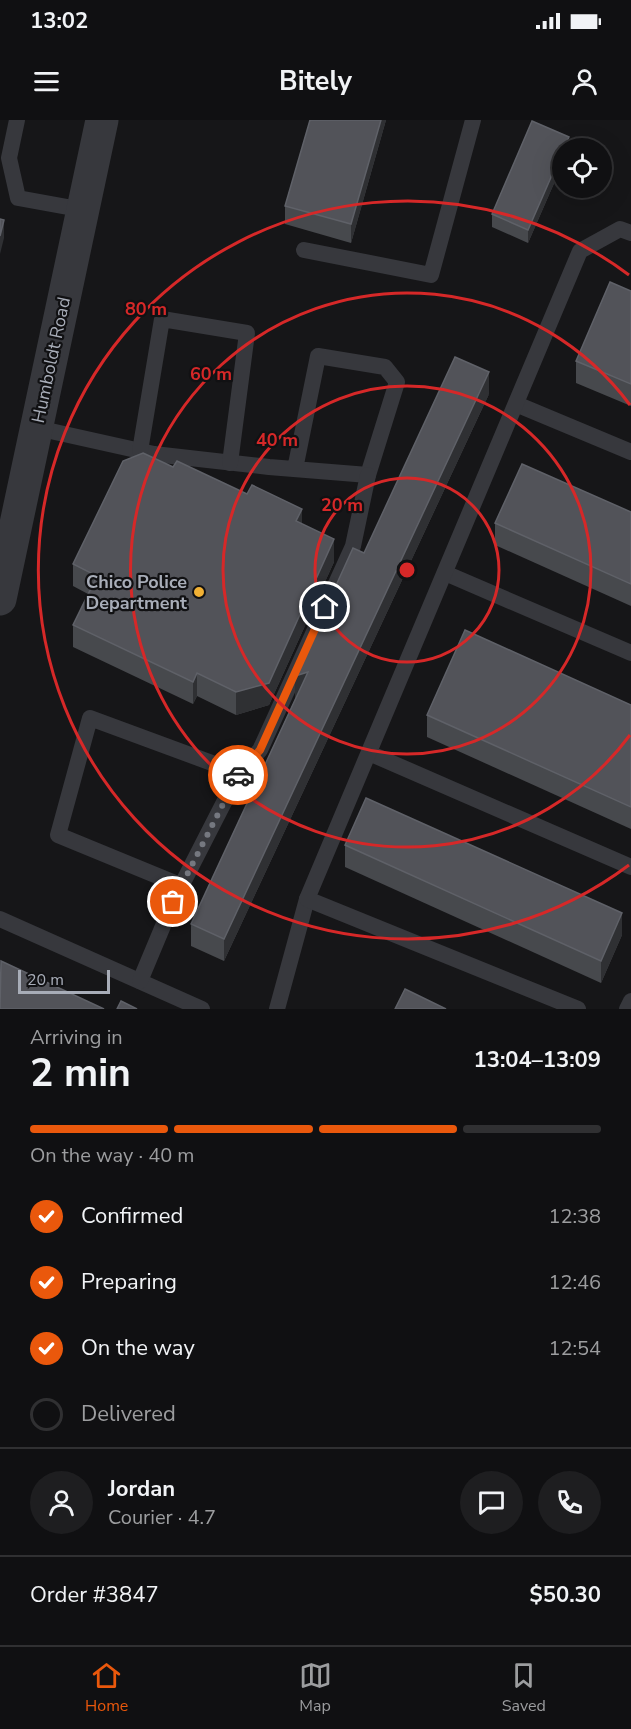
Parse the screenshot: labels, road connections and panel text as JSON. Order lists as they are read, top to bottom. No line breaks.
{"streets":{"street":["Humboldt Road"]},"places":["Chico Police Department"],"scale_bar":"20 m","page":{"status":"13:02","header":"Bitely","scale":"20 m","heading":["2 min","Arriving in","13:04–13:09"],"panel":["Jordan","Courier · 4.7","Order #3847","$50.30"],"bar":"On the way · 40 m","list":[["Confirmed","12:38"],["Preparing","12:46"],["On the way","12:54"],"Delivered"],"tabs":["Home","Map","Saved"]},"rings":["80 m","60 m","40 m","20 m"]}
